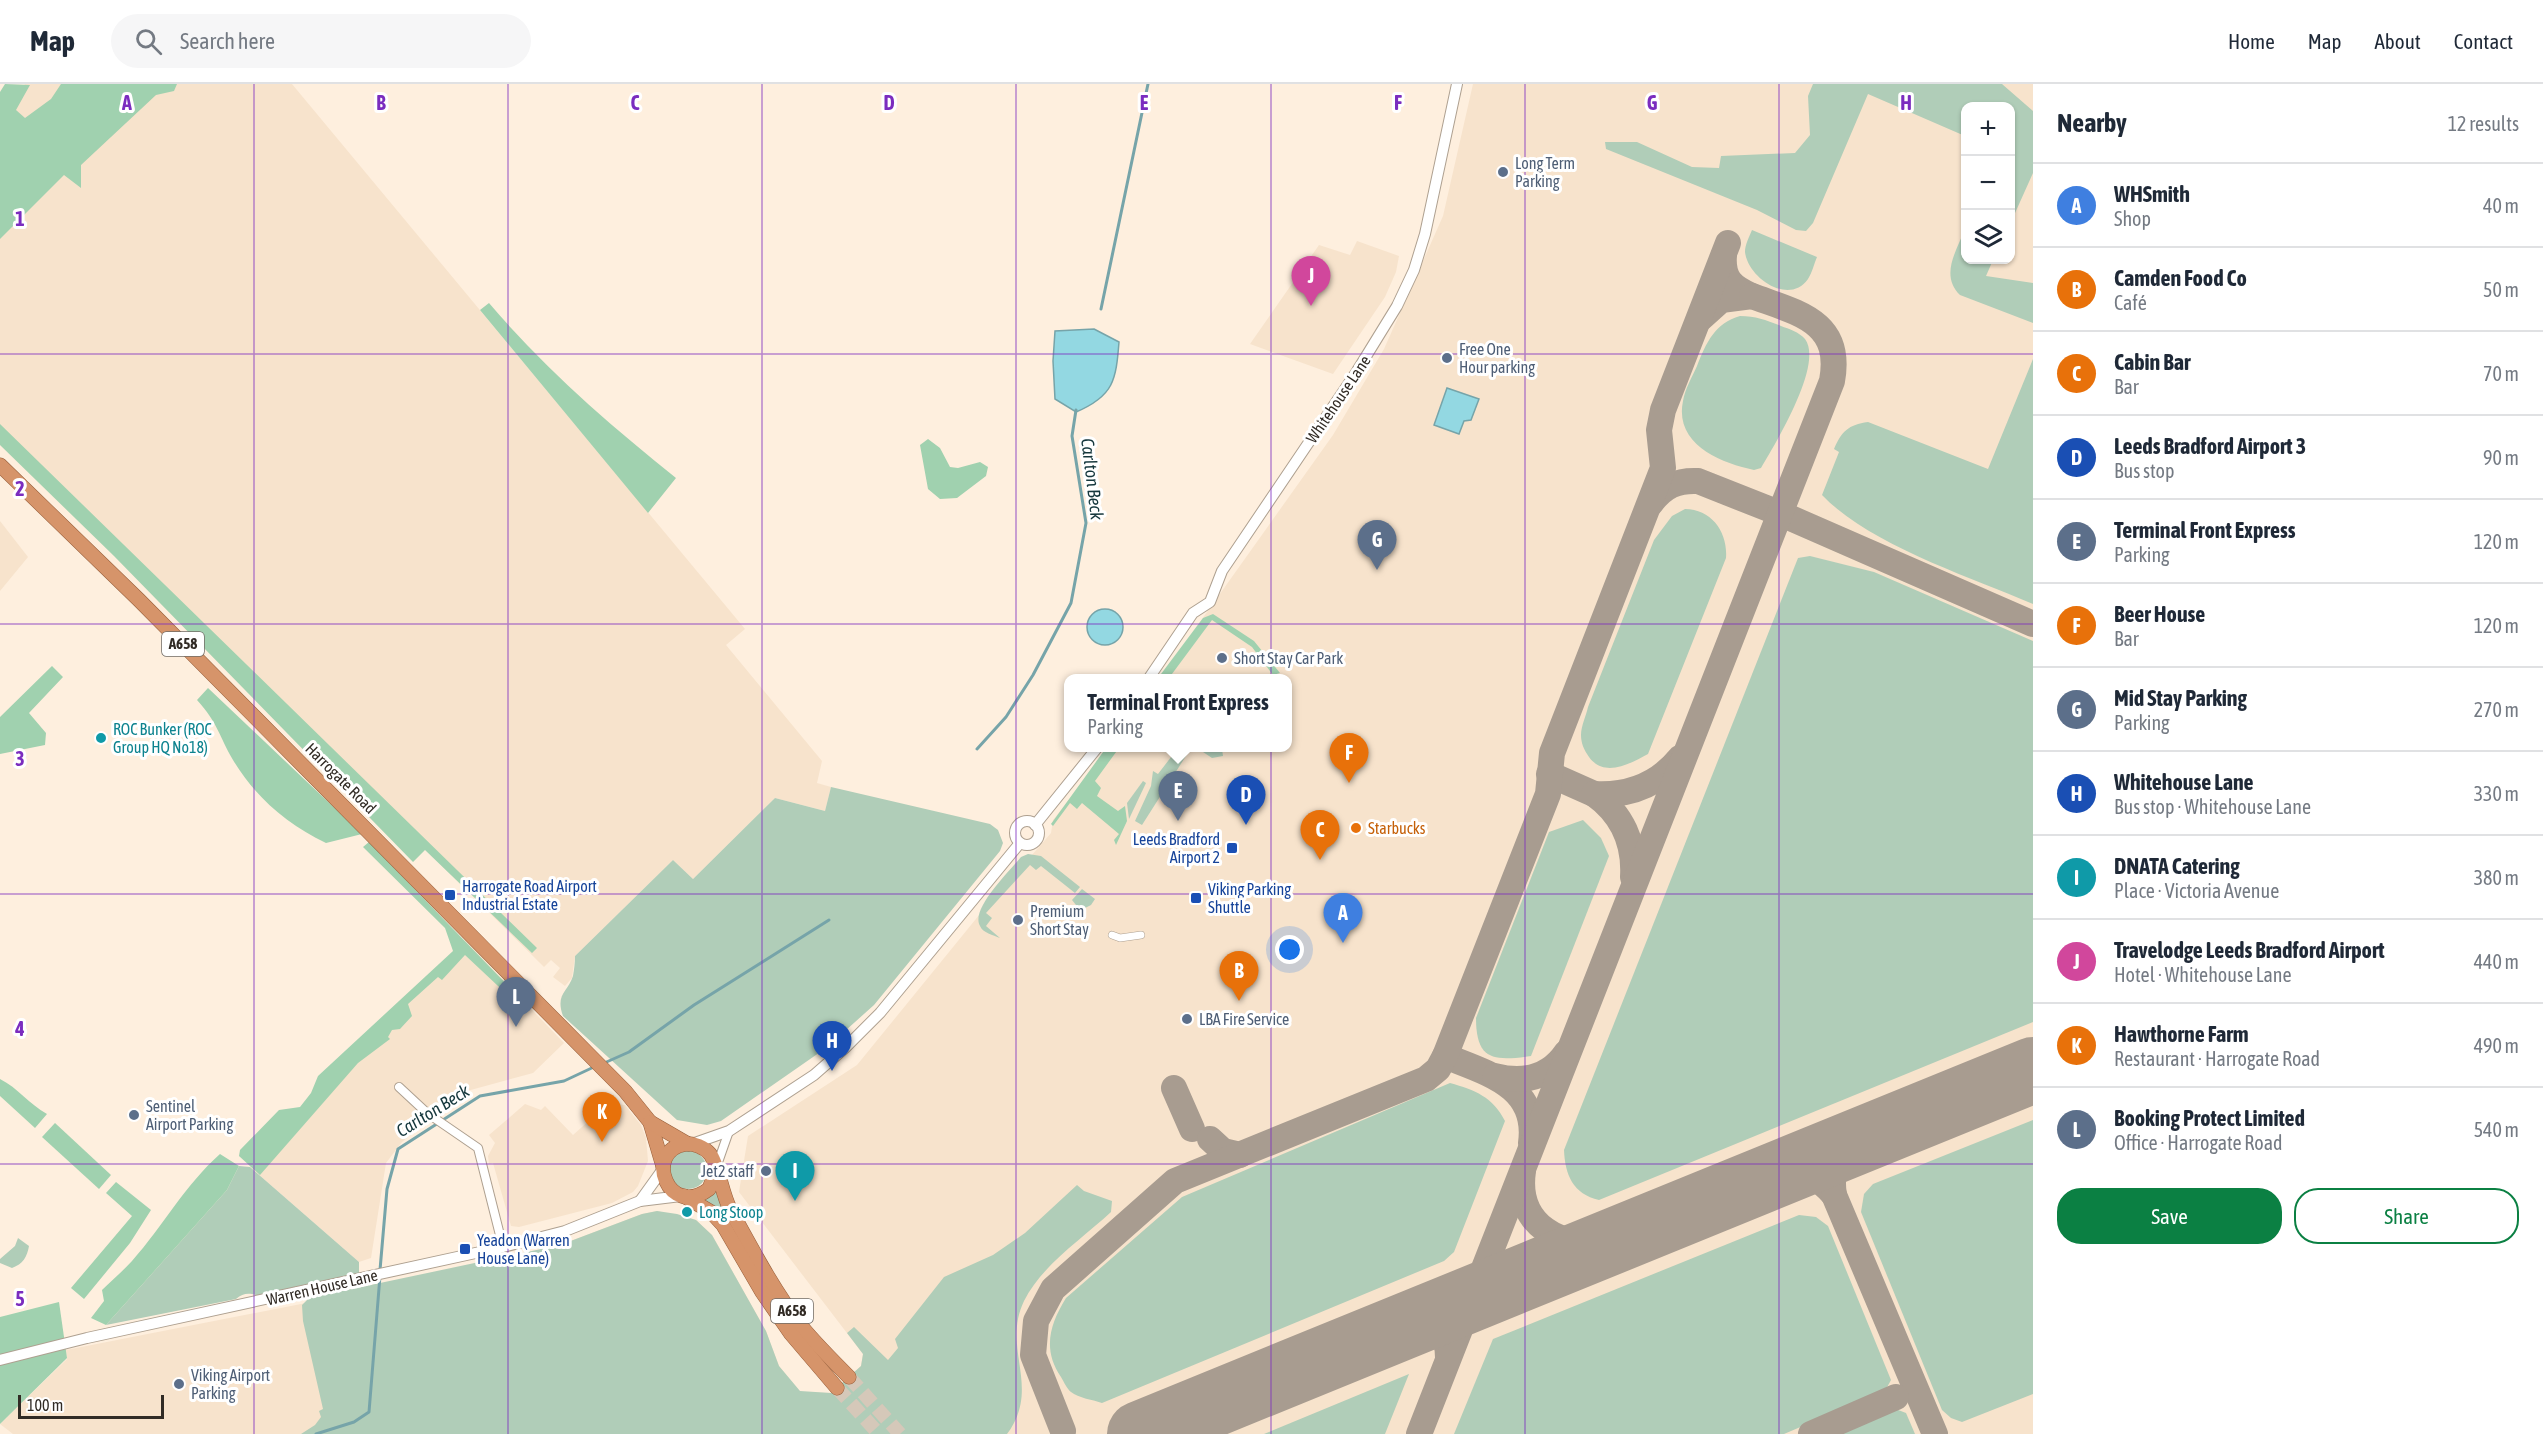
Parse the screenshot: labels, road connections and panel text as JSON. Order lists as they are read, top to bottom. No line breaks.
{"streets":{"highway":["A658","Harrogate Road"],"street":["Whitehouse Lane","Warren House Lane"]},"crossings":[["A658","Harrogate Road"],["A658","Warren House Lane"],["Harrogate Road","Warren House Lane"]],"water":["Carlton Beck"],"places":{"other":["Long Term Parking","Free One Hour parking","Short Stay Car Park","ROC Bunker (ROC Group HQ No18)","Starbucks","Premium Short Stay","LBA Fire Service","Sentinel Airport Parking","Jet2 staff","Long Stoop","Viking Airport Parking"],"transit":["Leeds Bradford Airport 2","Harrogate Road Airport Industrial Estate","Viking Parking Shuttle","Yeadon (Warren House Lane)"]},"scale_bar":"100 m","page":{"header":"Map","search":"Search here","nav":["Home","Map","About","Contact"],"heading":["Nearby","12 results"],"map_buttons":["+","−"],"list":[{"mark":"A","name":"WHSmith","note":"Shop","value":"40 m"},{"mark":"B","name":"Camden Food Co","note":"Café","value":"50 m"},{"mark":"C","name":"Cabin Bar","note":"Bar","value":"70 m"},{"mark":"D","name":"Leeds Bradford Airport 3","note":"Bus stop","value":"90 m"},{"mark":"E","name":"Terminal Front Express","note":"Parking","value":"120 m"},{"mark":"F","name":"Beer House","note":"Bar","value":"120 m"},{"mark":"G","name":"Mid Stay Parking","note":"Parking","value":"270 m"},{"mark":"H","name":"Whitehouse Lane","note":"Bus stop · Whitehouse Lane","value":"330 m"},{"mark":"I","name":"DNATA Catering","note":"Place · Victoria Avenue","value":"380 m"},{"mark":"J","name":"Travelodge Leeds Bradford Airport","note":"Hotel · Whitehouse Lane","value":"440 m"},{"mark":"K","name":"Hawthorne Farm","note":"Restaurant · Harrogate Road","value":"490 m"},{"mark":"L","name":"Booking Protect Limited","note":"Office · Harrogate Road","value":"540 m"}],"pins":["J","G","F","E","D","C","A","B","L","H","K","I"],"popup":["Terminal Front Express","Parking"],"buttons":["Save","Share"],"scale":"100 m"},"grid":{"columns":["A","B","C","D","E","F","G","H"],"rows":["1","2","3","4","5"]}}
